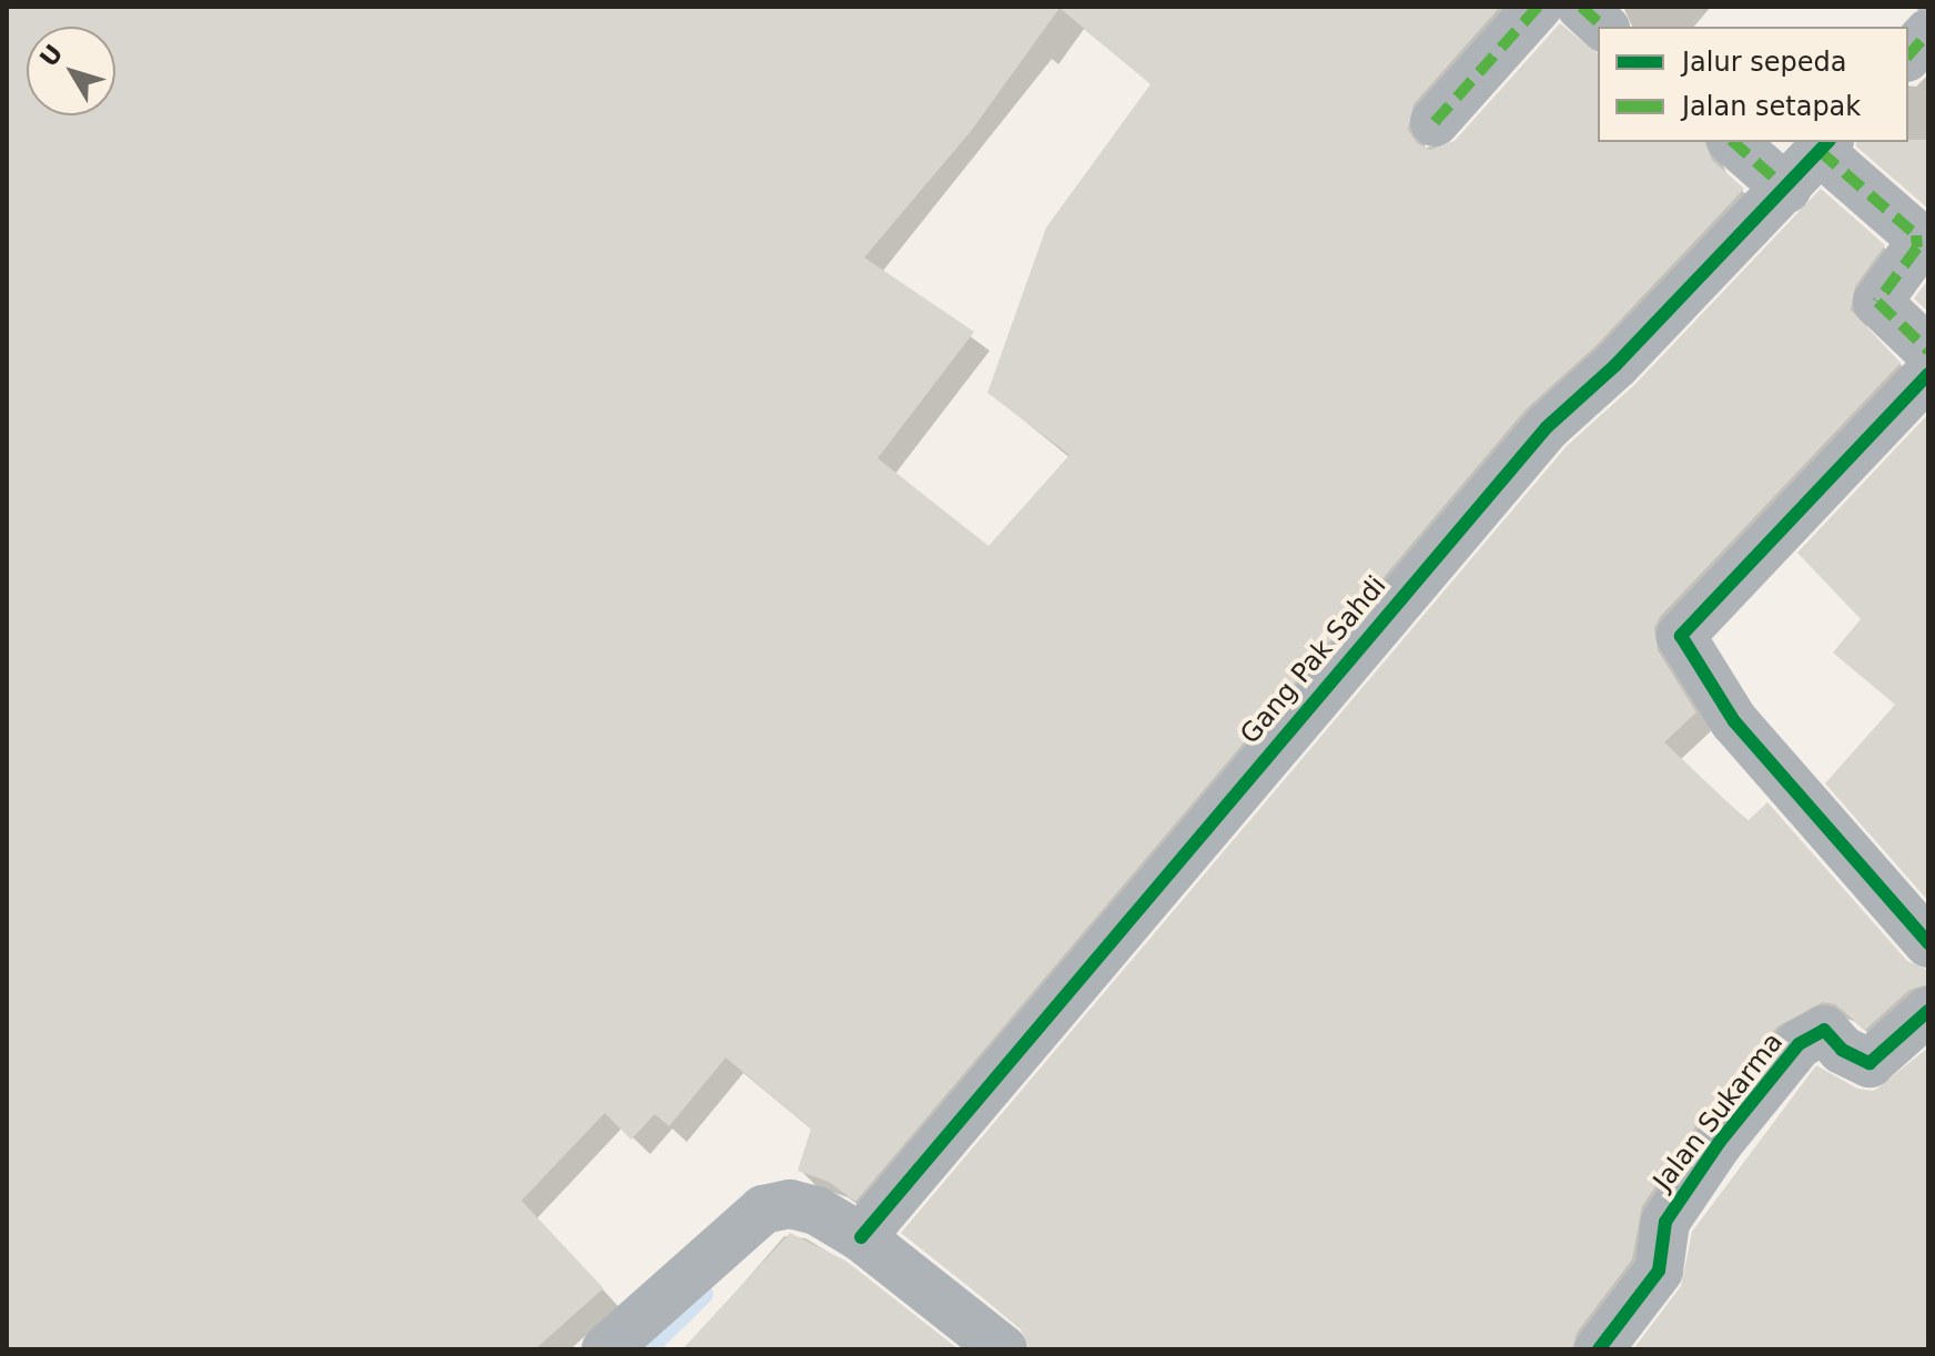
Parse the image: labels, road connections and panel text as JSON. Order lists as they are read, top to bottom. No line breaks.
{"streets":{"street":["Gang Pak Sahdi","Jalan Sukarma"]},"legend":["Jalur sepeda","Jalan setapak"],"north":"top left"}
